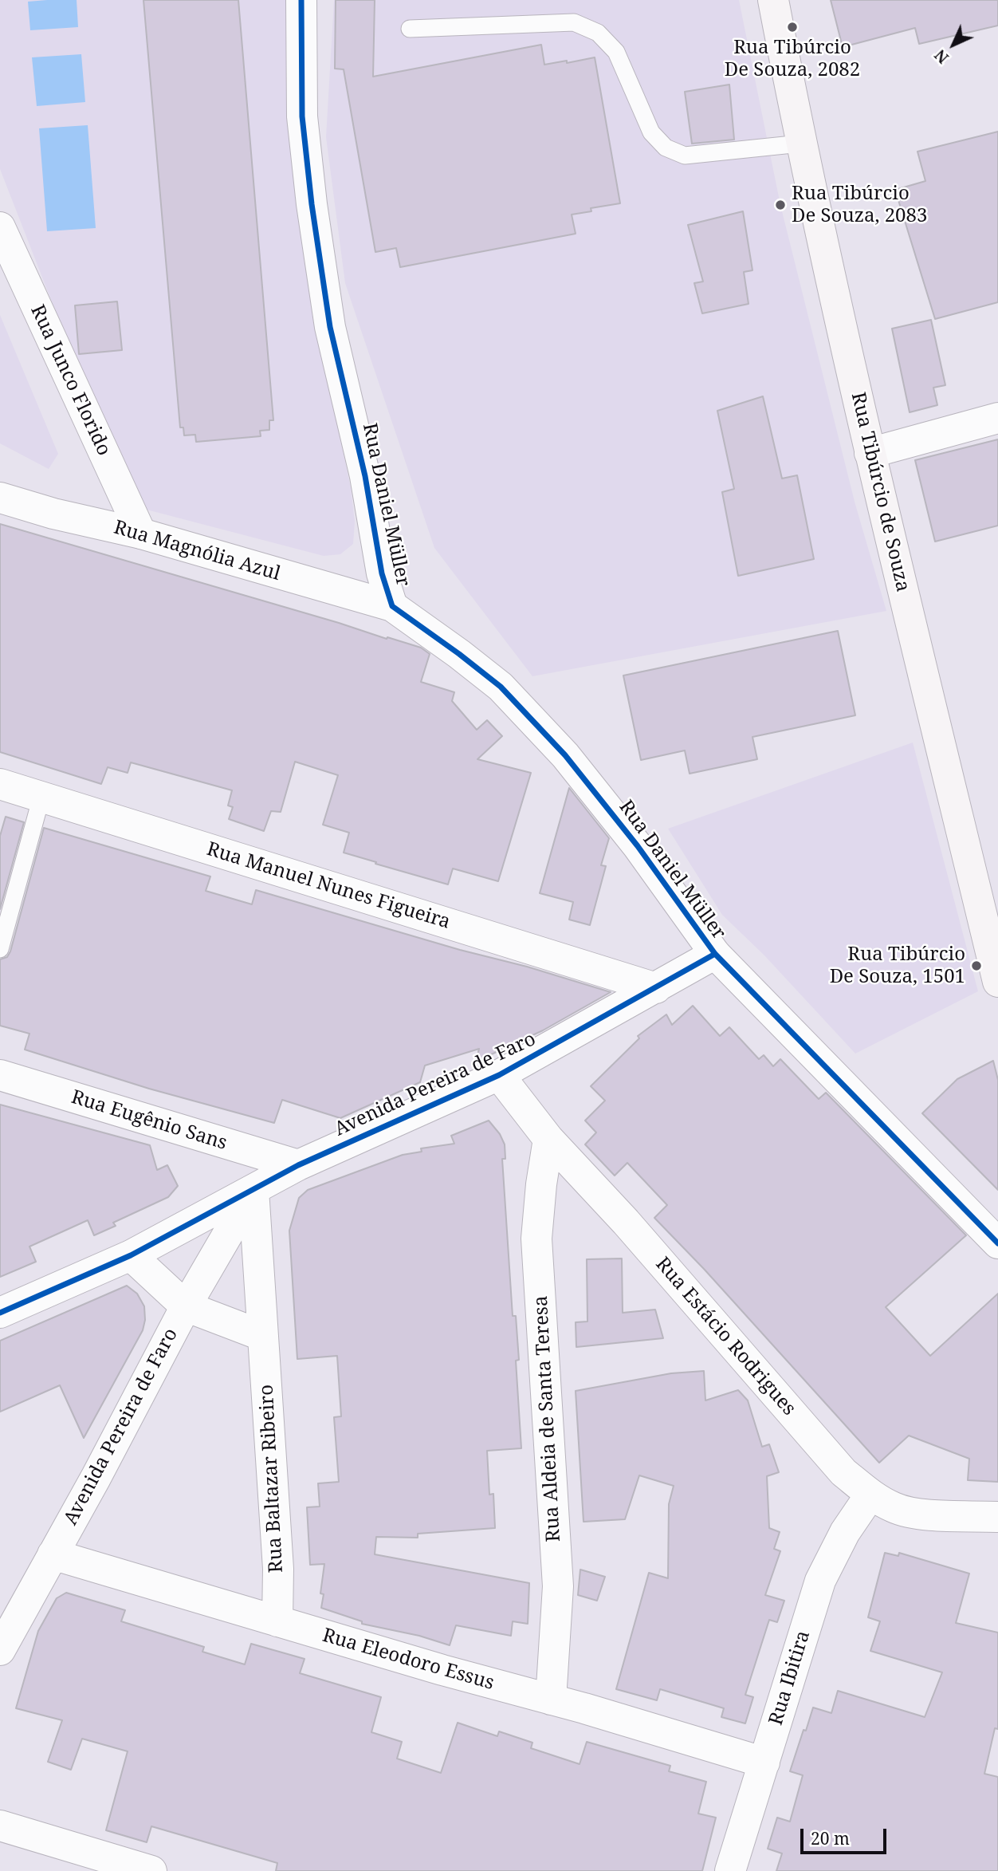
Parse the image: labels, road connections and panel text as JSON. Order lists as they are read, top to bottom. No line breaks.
{"streets":{"main road":["Rua Tibúrcio de Souza"],"street":["Rua Junco Florido","Rua Daniel Müller","Rua Magnólia Azul","Rua Manuel Nunes Figueira","Avenida Pereira de Faro","Rua Eugênio Sans","Rua Estácio Rodrigues","Rua Aldeia de Santa Teresa","Rua Baltazar Ribeiro","Rua Eleodoro Essus","Rua Ibitira"]},"crossings":[["Rua Junco Florido","Rua Magnólia Azul"],["Rua Daniel Müller","Rua Magnólia Azul"],["Rua Daniel Müller","Avenida Pereira de Faro"],["Rua Manuel Nunes Figueira","Avenida Pereira de Faro"],["Avenida Pereira de Faro","Rua Eugênio Sans"],["Avenida Pereira de Faro","Rua Estácio Rodrigues"],["Avenida Pereira de Faro","Rua Baltazar Ribeiro"],["Avenida Pereira de Faro","Rua Eleodoro Essus"],["Rua Estácio Rodrigues","Rua Aldeia de Santa Teresa"],["Rua Estácio Rodrigues","Rua Ibitira"],["Rua Aldeia de Santa Teresa","Rua Eleodoro Essus"],["Rua Baltazar Ribeiro","Rua Eleodoro Essus"],["Rua Eleodoro Essus","Rua Ibitira"]],"places":["Rua Tibúrcio De Souza, 2082","Rua Tibúrcio De Souza, 2083","Rua Tibúrcio De Souza, 1501"],"scale_bar":"20 m","north":"bottom left"}
